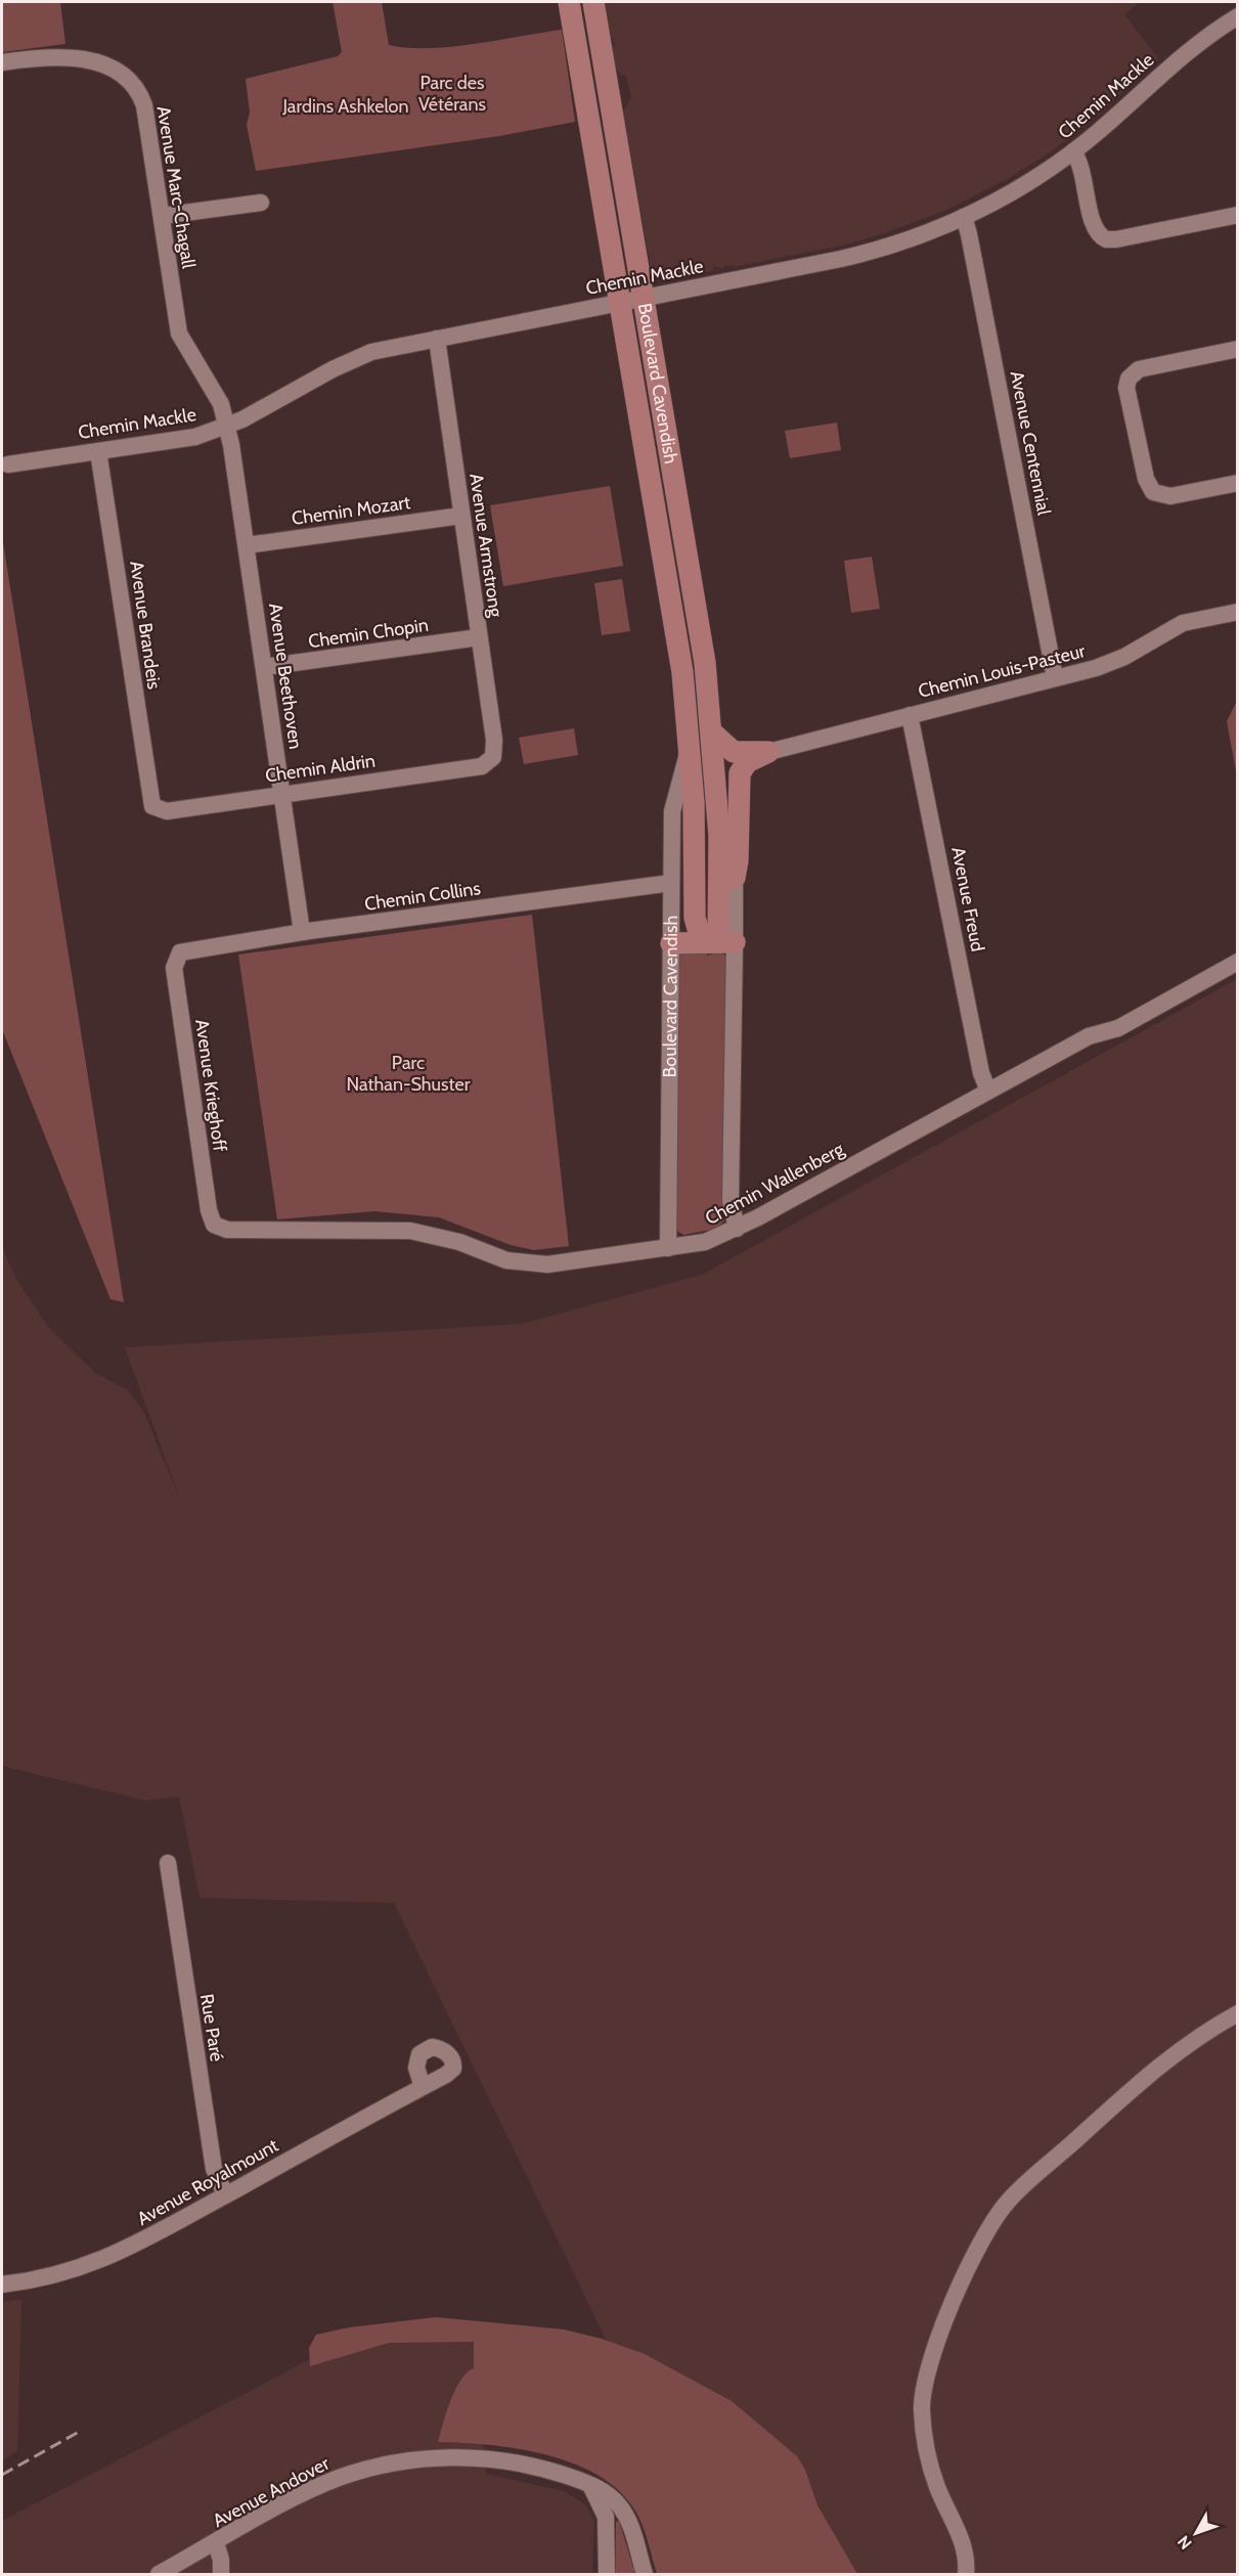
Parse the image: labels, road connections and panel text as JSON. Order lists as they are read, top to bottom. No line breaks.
{"streets":{"main road":["Boulevard Cavendish"],"street":["Chemin Mackle","Avenue Marc-Chagall","Avenue Centennial","Chemin Mozart","Avenue Armstrong","Avenue Brandeis","Chemin Chopin","Chemin Louis-Pasteur","Avenue Beethoven","Chemin Aldrin","Chemin Collins","Avenue Freud","Avenue Krieghoff","Chemin Wallenberg","Rue Paré","Avenue Royalmount","Avenue Andover"]},"crossings":[["Chemin Mackle","Avenue Marc-Chagall"],["Chemin Mackle","Boulevard Cavendish"],["Chemin Mackle","Avenue Centennial"],["Chemin Mackle","Avenue Armstrong"],["Chemin Mackle","Avenue Brandeis"],["Chemin Mackle","Avenue Beethoven"],["Avenue Marc-Chagall","Avenue Beethoven"],["Boulevard Cavendish","Chemin Collins"],["Boulevard Cavendish","Chemin Wallenberg"],["Avenue Centennial","Chemin Louis-Pasteur"],["Chemin Mozart","Avenue Armstrong"],["Chemin Mozart","Avenue Beethoven"],["Avenue Armstrong","Chemin Chopin"],["Avenue Armstrong","Chemin Aldrin"],["Avenue Brandeis","Chemin Aldrin"],["Chemin Chopin","Avenue Beethoven"],["Chemin Louis-Pasteur","Avenue Freud"],["Avenue Beethoven","Chemin Aldrin"],["Avenue Beethoven","Chemin Collins"],["Chemin Collins","Avenue Krieghoff"],["Avenue Freud","Chemin Wallenberg"],["Avenue Krieghoff","Chemin Wallenberg"],["Rue Paré","Avenue Royalmount"]],"parks":["Parc des Vétérans","Jardins Ashkelon","Parc Nathan-Shuster"],"north":"bottom left"}
